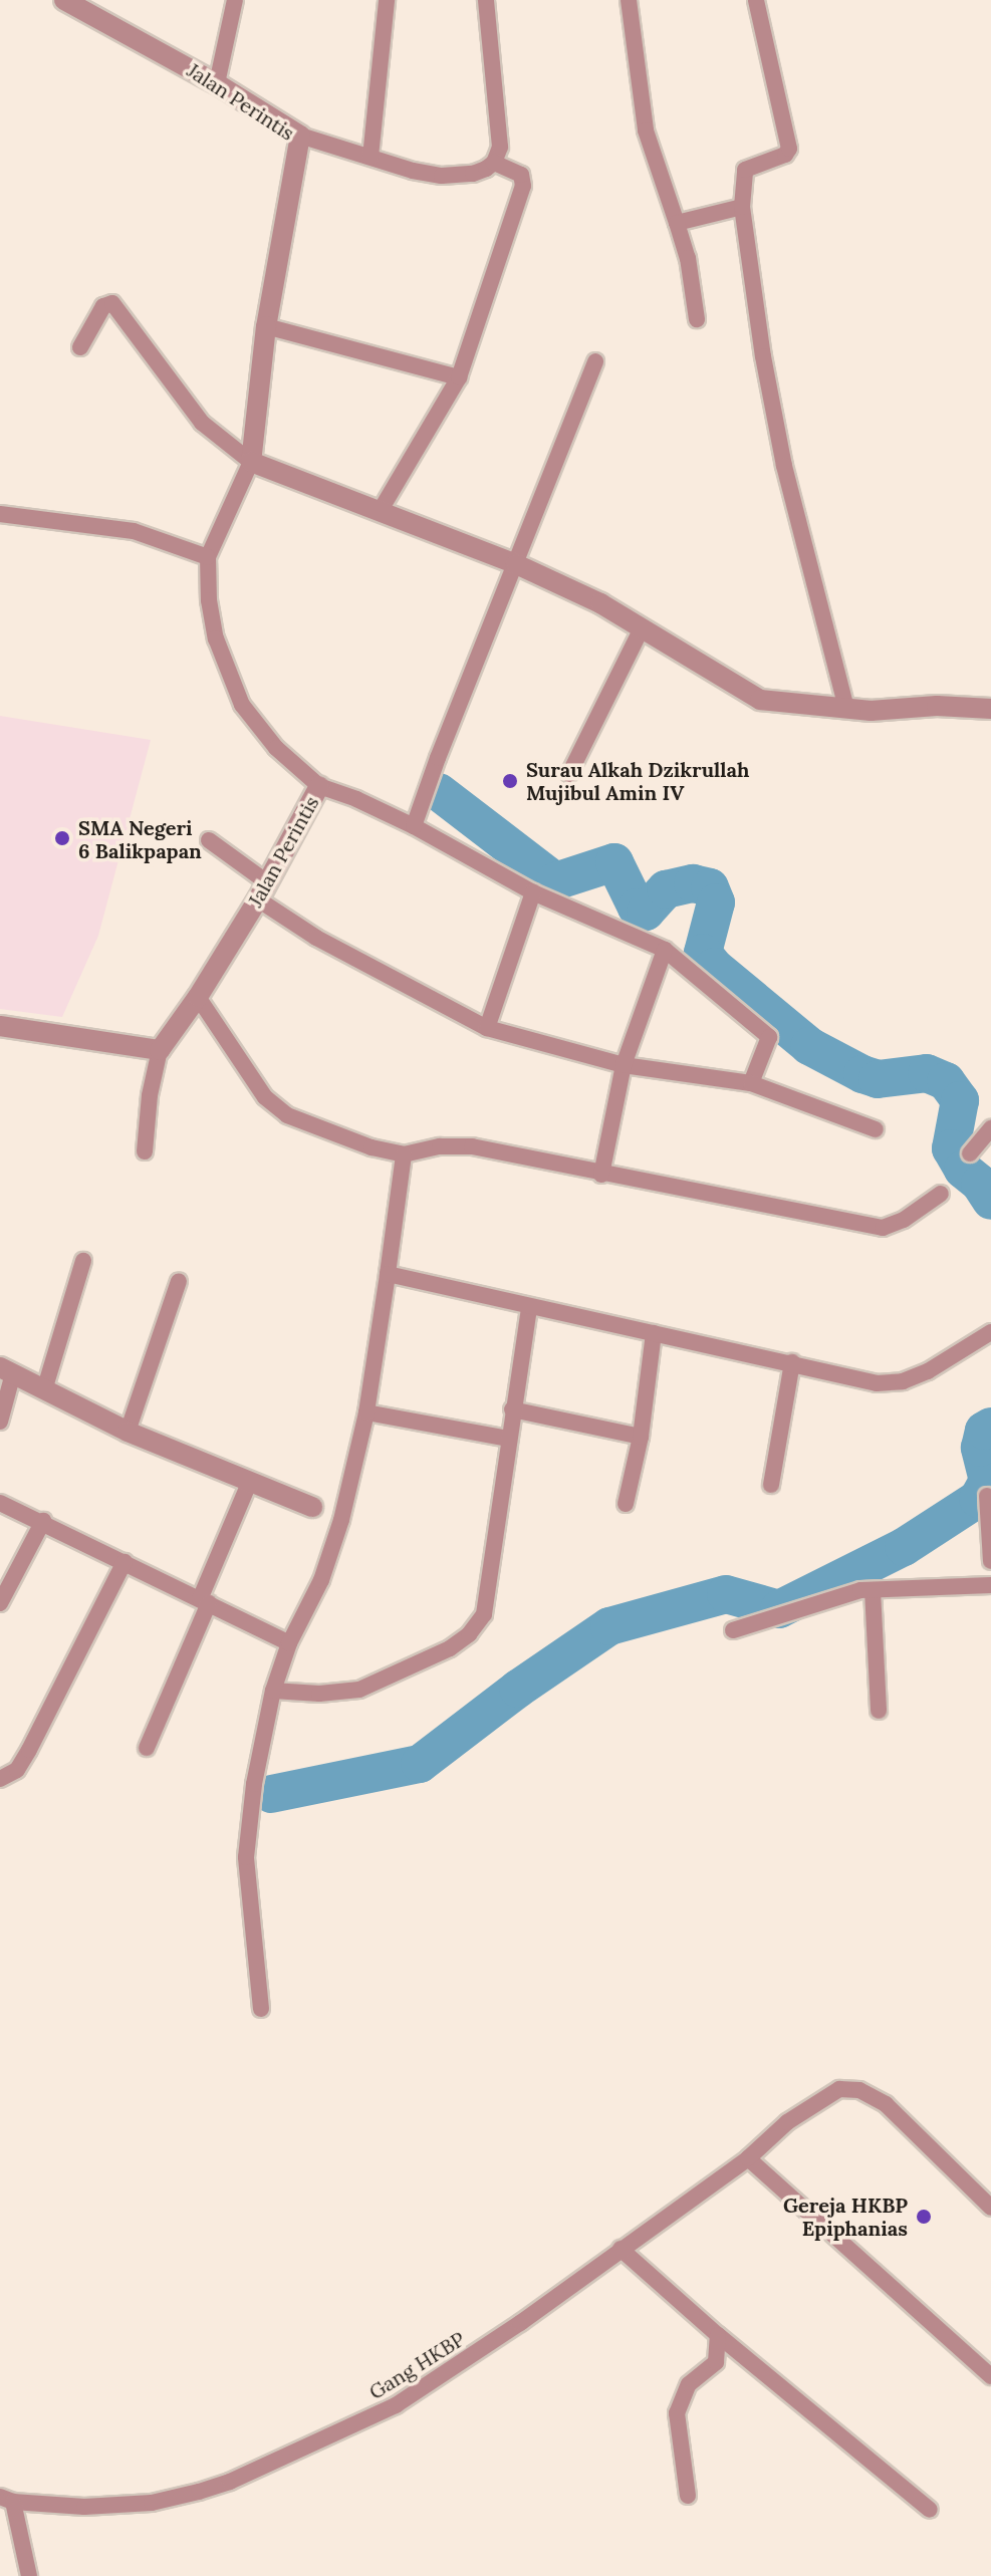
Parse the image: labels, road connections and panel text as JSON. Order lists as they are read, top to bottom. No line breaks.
{"streets":{"street":["Jalan Perintis","Gang HKBP"]},"places":["Surau Alkah Dzikrullah Mujibul Amin IV","SMA Negeri 6 Balikpapan","Gereja HKBP Epiphanias"]}
